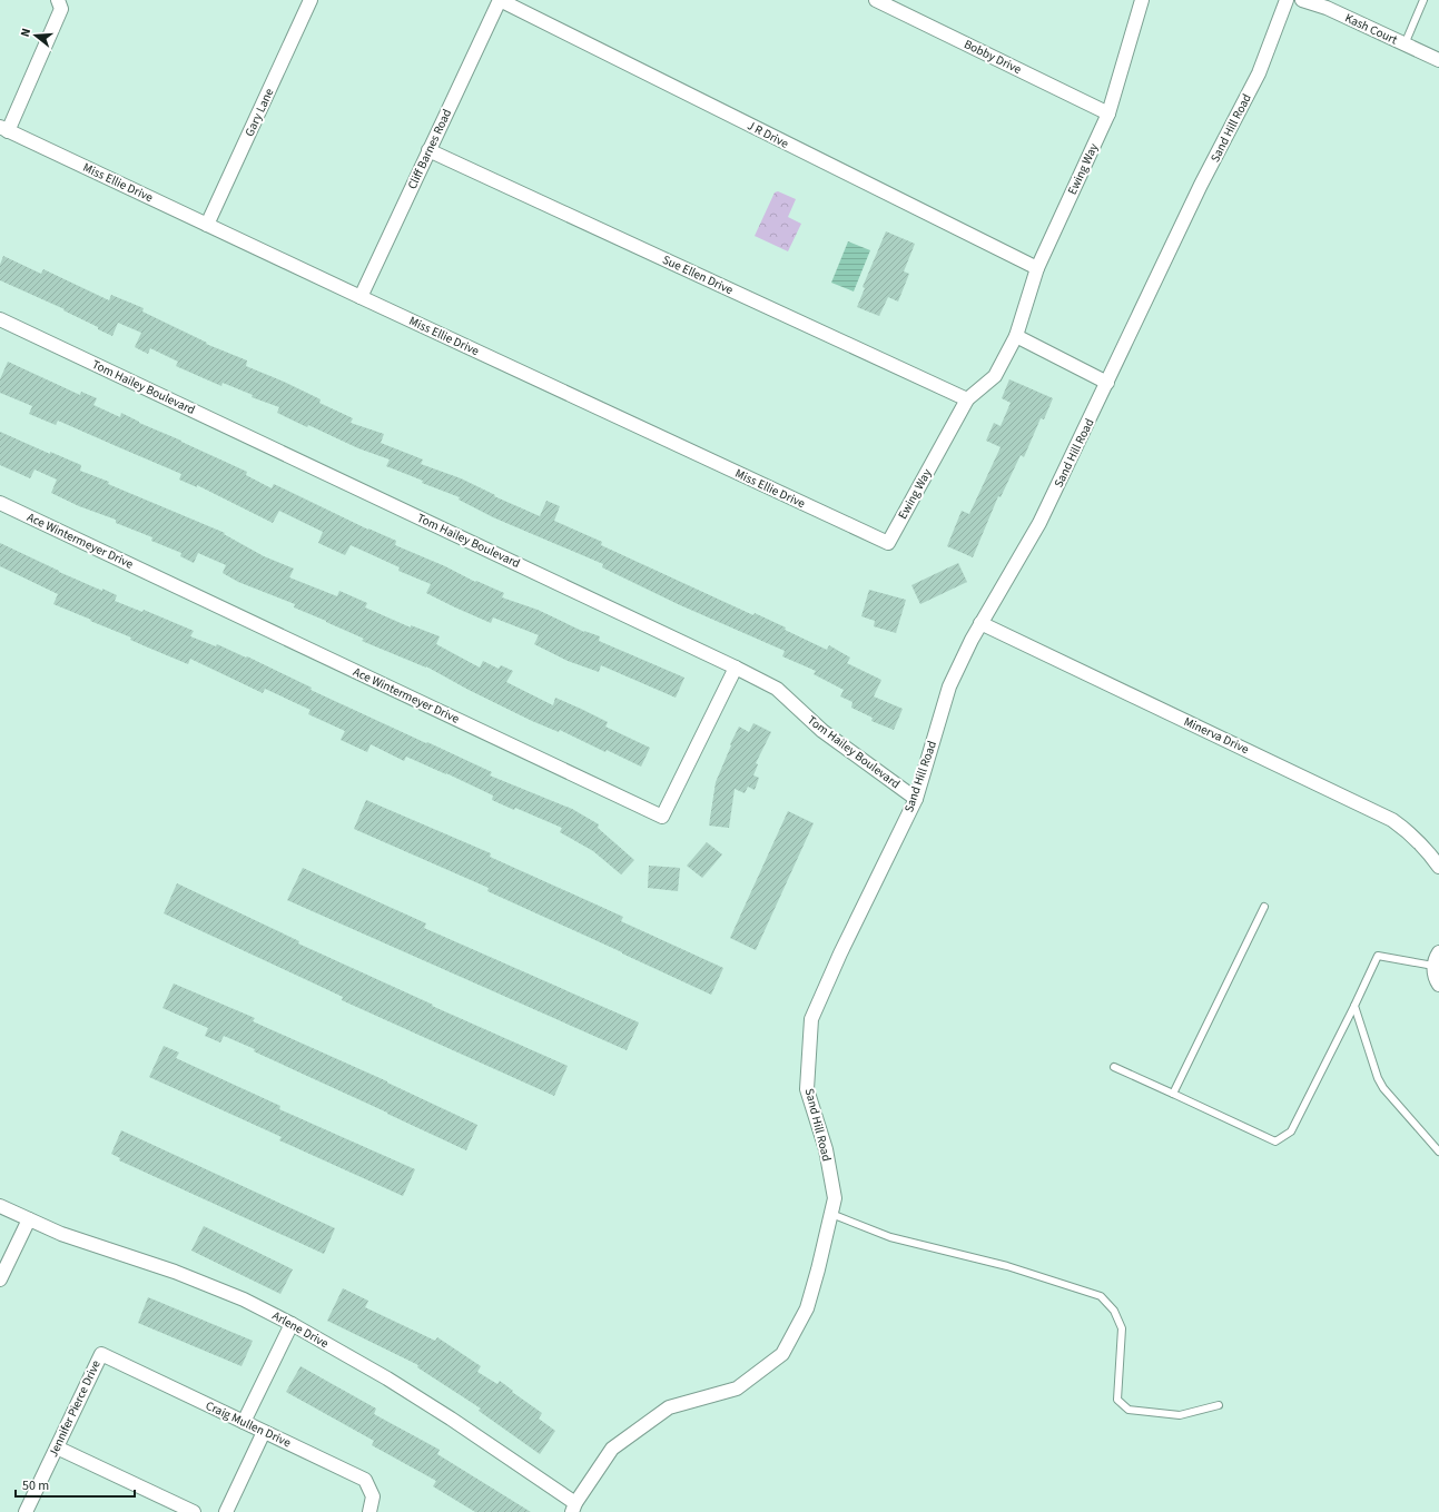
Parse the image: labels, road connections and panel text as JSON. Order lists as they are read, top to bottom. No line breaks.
{"streets":{"street":["Kash Court","Bobby Drive","Gary Lane","Sand Hill Road","J R Drive","Cliff Barnes Road","Ewing Way","Miss Ellie Drive","Sue Ellen Drive","Tom Hailey Boulevard","Ace Wintermeyer Drive","Minerva Drive","Arlene Drive","Jennifer Pierce Drive","Craig Mullen Drive"]},"crossings":[["Bobby Drive","Ewing Way"],["Gary Lane","Miss Ellie Drive"],["Sand Hill Road","Tom Hailey Boulevard"],["Sand Hill Road","Minerva Drive"],["Sand Hill Road","Arlene Drive"],["J R Drive","Cliff Barnes Road"],["J R Drive","Ewing Way"],["Cliff Barnes Road","Miss Ellie Drive"],["Cliff Barnes Road","Sue Ellen Drive"],["Ewing Way","Miss Ellie Drive"],["Ewing Way","Sue Ellen Drive"],["Tom Hailey Boulevard","Ace Wintermeyer Drive"],["Jennifer Pierce Drive","Craig Mullen Drive"]],"scale_bar":"50 m","north":"left"}
